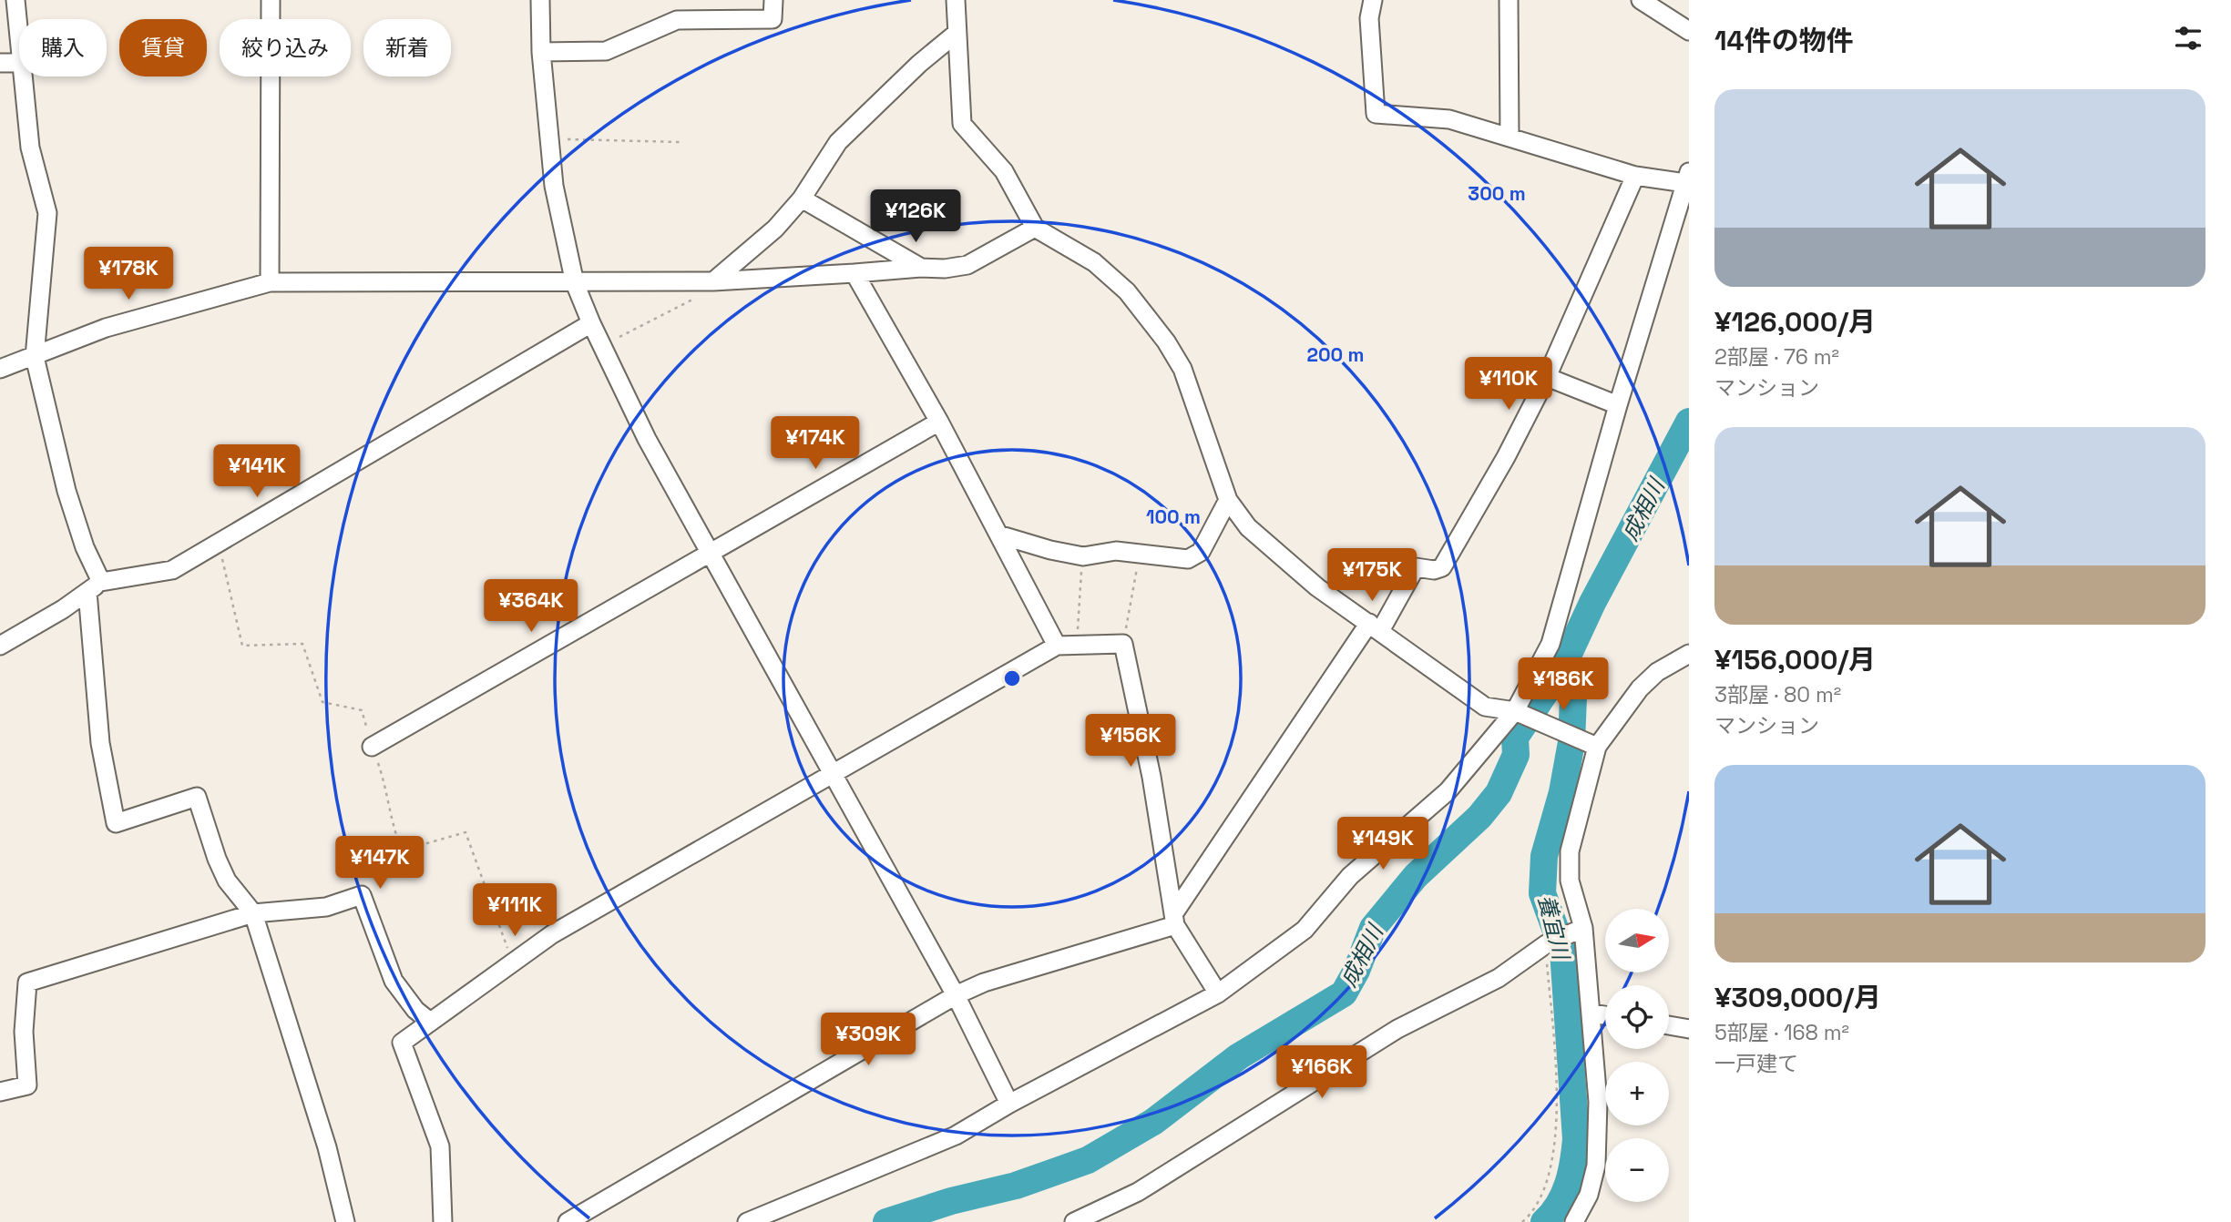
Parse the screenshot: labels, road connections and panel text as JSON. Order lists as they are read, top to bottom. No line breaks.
{"water":["成相川","養宜川"],"north":"right","page":{"heading":"14件の物件","chip":["購入","賃貸","絞り込み","新着"],"list":[{"name":"¥126,000/月","note":"2部屋 · 76 m² · マンション"},{"name":"¥156,000/月","note":"3部屋 · 80 m² · マンション"},{"name":"¥309,000/月","note":"5部屋 · 168 m² · 一戸建て"}],"price":["¥126K","¥178K","¥110K","¥174K","¥141K","¥175K","¥364K","¥186K","¥156K","¥149K","¥147K","¥111K","¥309K","¥166K"],"map_buttons":["+","−"]},"rings":["300 m","200 m","100 m"]}
